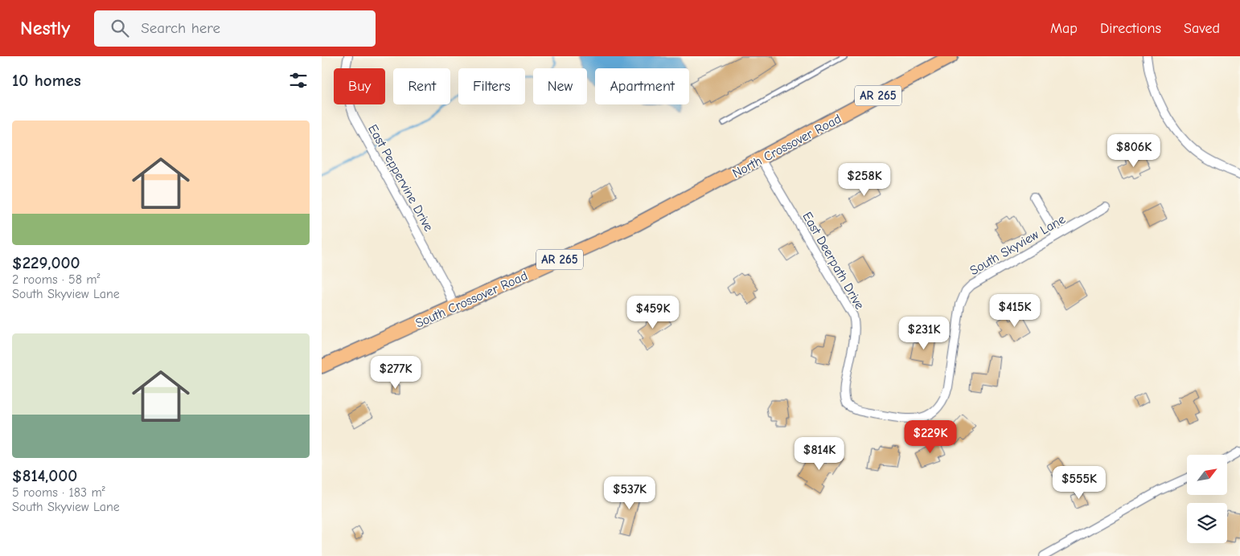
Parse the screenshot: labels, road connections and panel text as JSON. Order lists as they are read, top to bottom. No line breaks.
{"streets":{"main road":["AR 265","North Crossover Road","South Crossover Road"],"street":["East Peppervine Drive","South Skyview Lane","East Deerpath Drive"]},"crossings":[["North Crossover Road","East Deerpath Drive"],["North Crossover Road","South Crossover Road"],["East Peppervine Drive","South Crossover Road"],["South Skyview Lane","East Deerpath Drive"]],"north":"top right","page":{"header":"Nestly","search":"Search here","nav":["Map","Directions","Saved"],"heading":"10 homes","chip":["Buy","Rent","Filters","New","Apartment"],"list":[{"name":"$229,000","note":"2 rooms · 58 m² · South Skyview Lane"},{"name":"$814,000","note":"5 rooms · 183 m² · South Skyview Lane"}],"price":["$806K","$258K","$415K","$459K","$231K","$277K","$229K","$814K","$555K","$537K"]}}
